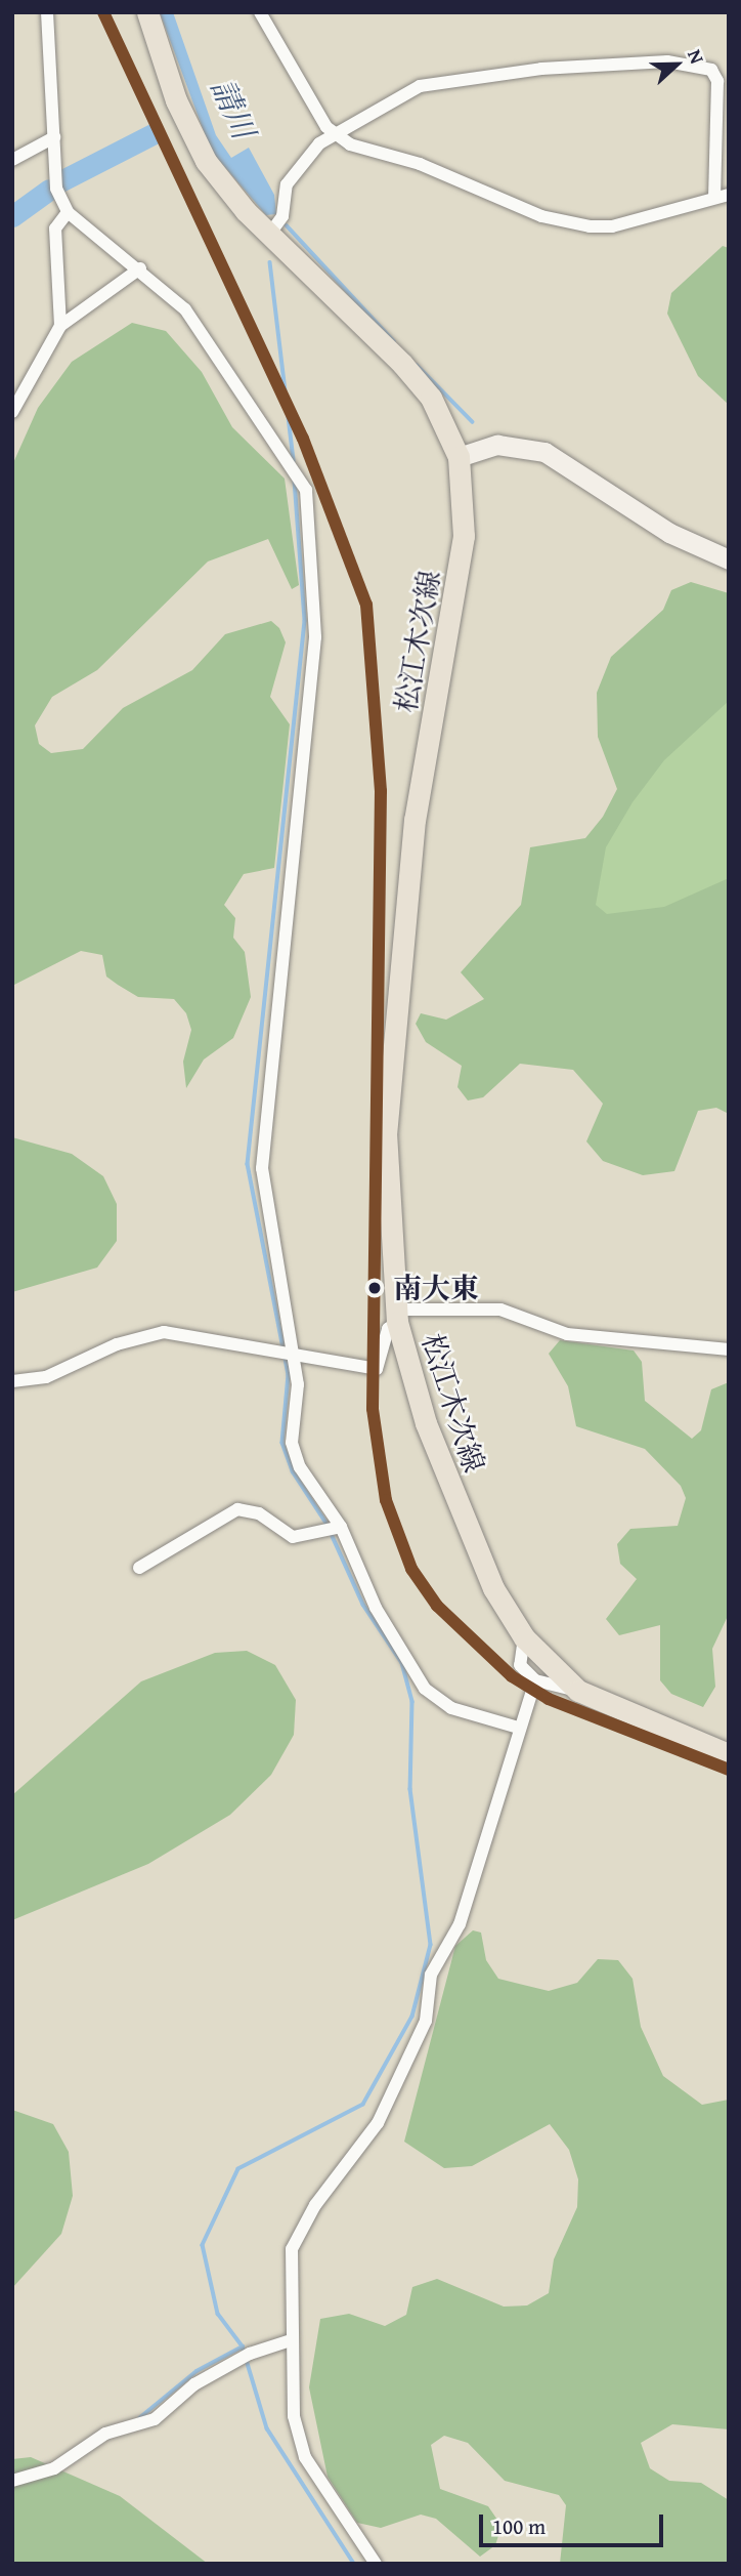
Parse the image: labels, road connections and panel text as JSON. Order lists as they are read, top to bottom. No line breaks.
{"streets":{"main road":["松江木次線"]},"water":["請川"],"places":["南大東"],"scale_bar":"100 m","north":"right"}
